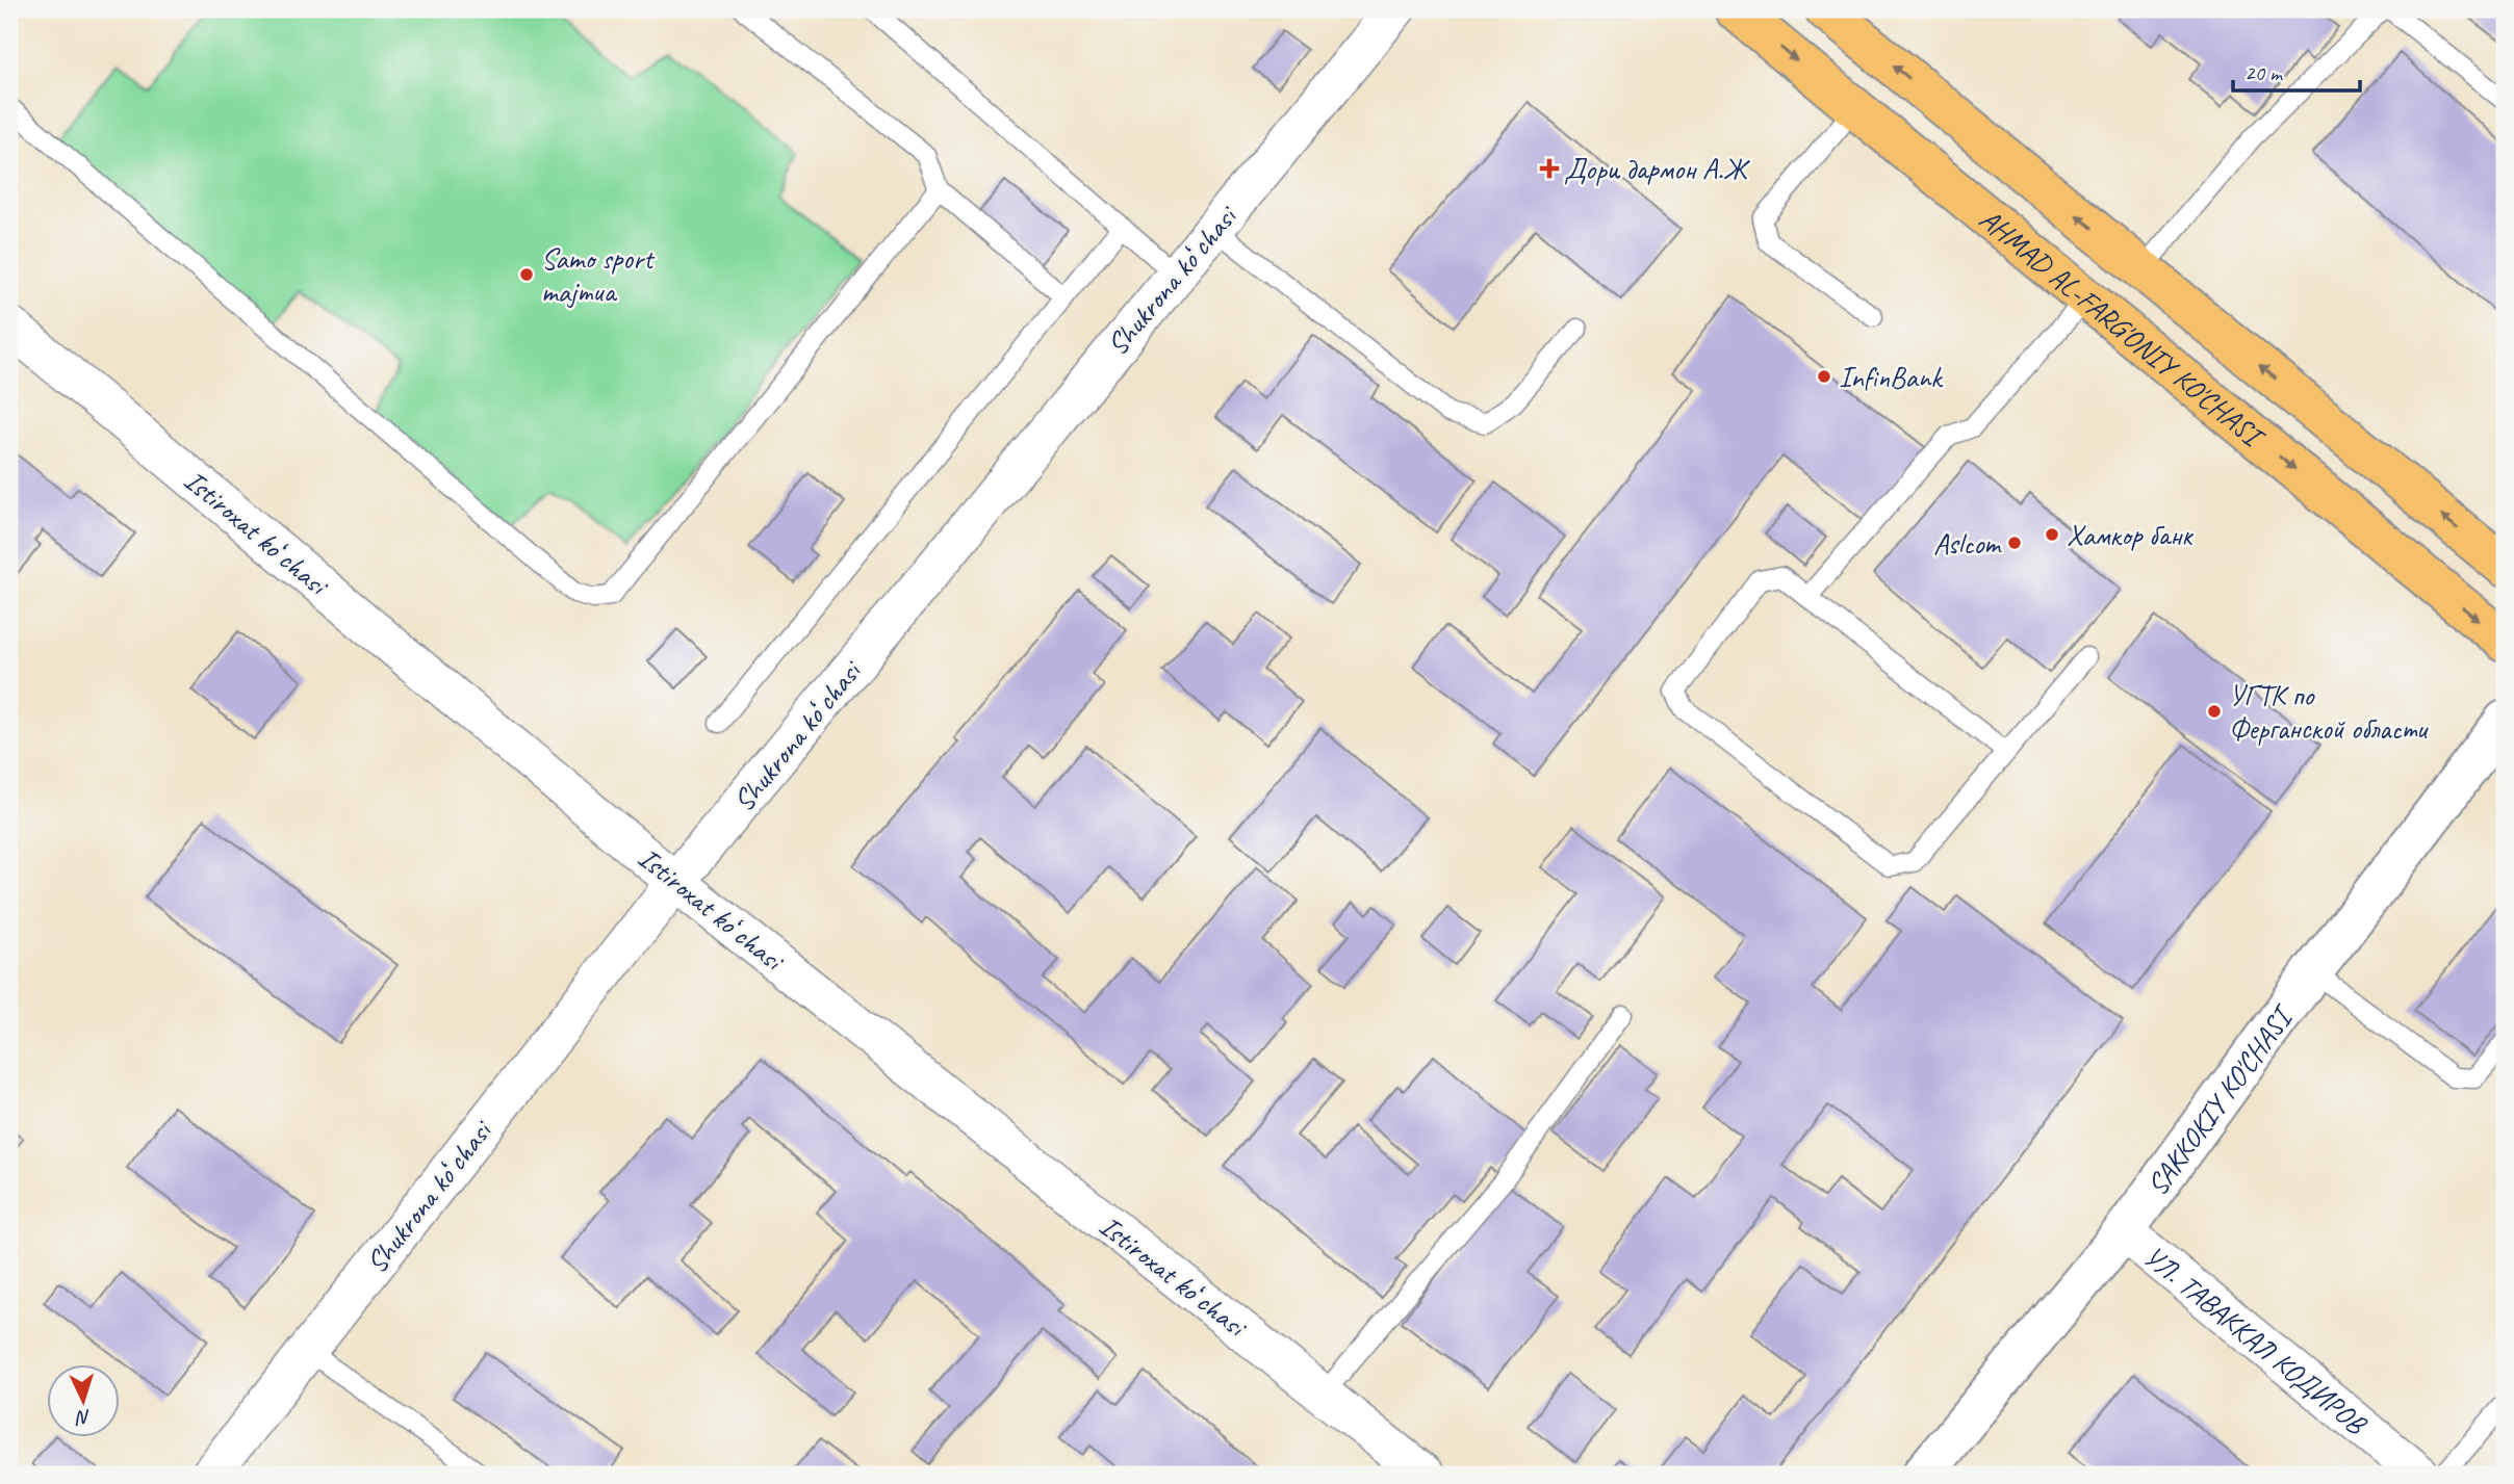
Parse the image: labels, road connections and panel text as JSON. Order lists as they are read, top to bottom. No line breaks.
{"streets":{"main road":["AHMAD AL-FARG'ONIY KO'CHASI"],"street":["Shukrona koʻchasi","Istiroxat koʻchasi","SAKKOKIY KO'CHASI","УЛ. ТАВАККАЛ КОДИРОВ"]},"crossings":[["Shukrona koʻchasi","Istiroxat koʻchasi"],["SAKKOKIY KO'CHASI","УЛ. ТАВАККАЛ КОДИРОВ"]],"places":{"health":["Дори дармон А.Ж"],"other":["Samo sport majmua","InfinBank","Хамкор банк","Aslcom","УГТК по Ферганской области"]},"scale_bar":"20 m","north":"bottom"}
